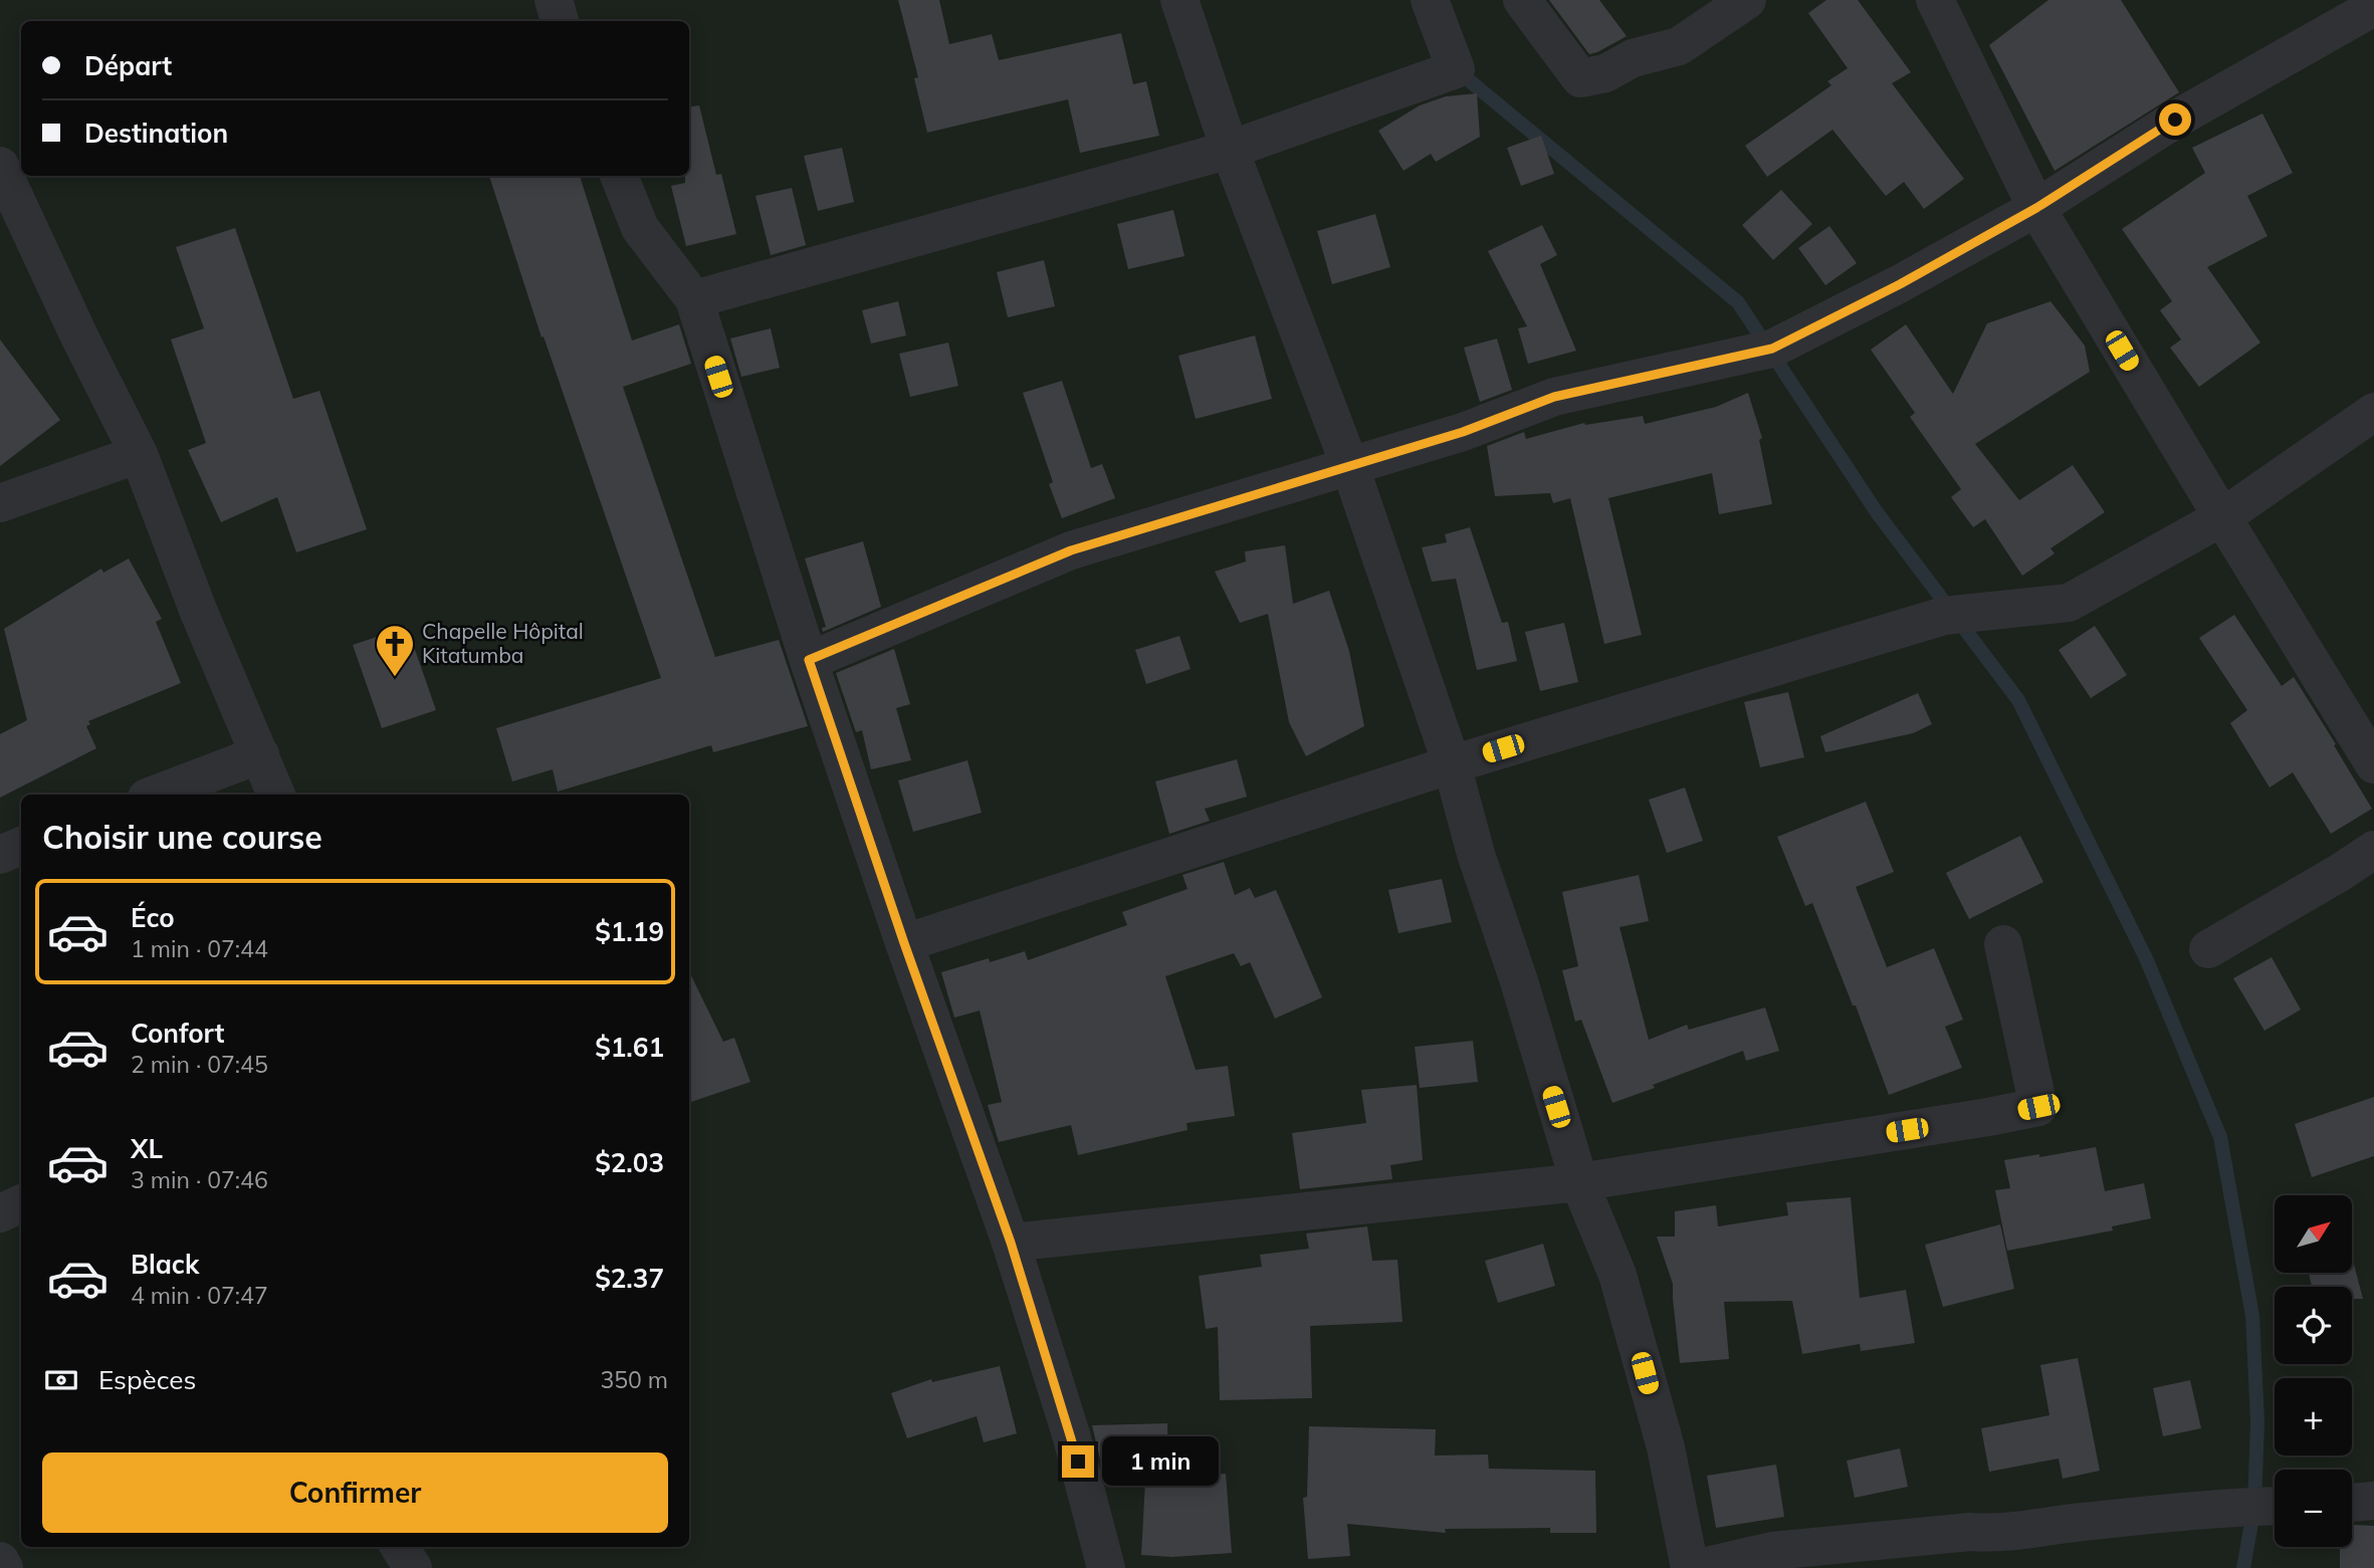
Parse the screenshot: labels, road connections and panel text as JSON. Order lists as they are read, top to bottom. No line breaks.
{"places":{"church":["Chapelle Hôpital Kitatumba"]},"north":"top right","page":{"banner":["Départ","Destination"],"heading":"Choisir une course","list":[{"name":"Éco","note":"1 min · 07:44","value":"$1.19"},{"name":"Confort","note":"2 min · 07:45","value":"$1.61"},{"name":"XL","note":"3 min · 07:46","value":"$2.03"},{"name":"Black","note":"4 min · 07:47","value":"$2.37"}],"map_buttons":["+","−"],"pay":["Espèces","350 m"],"bubble":"1 min","buttons":"Confirmer"}}
